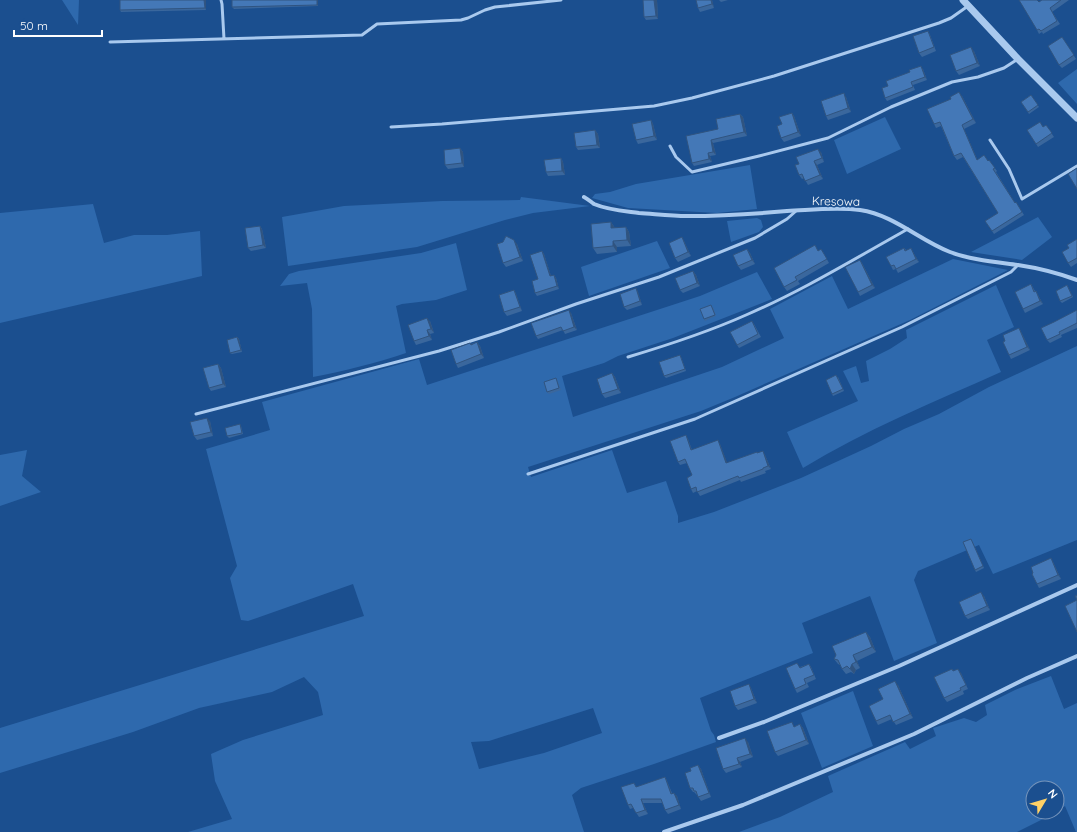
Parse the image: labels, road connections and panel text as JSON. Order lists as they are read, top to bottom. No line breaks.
{"streets":{"street":["Kresowa"]},"scale_bar":"50 m","north":"top right"}
